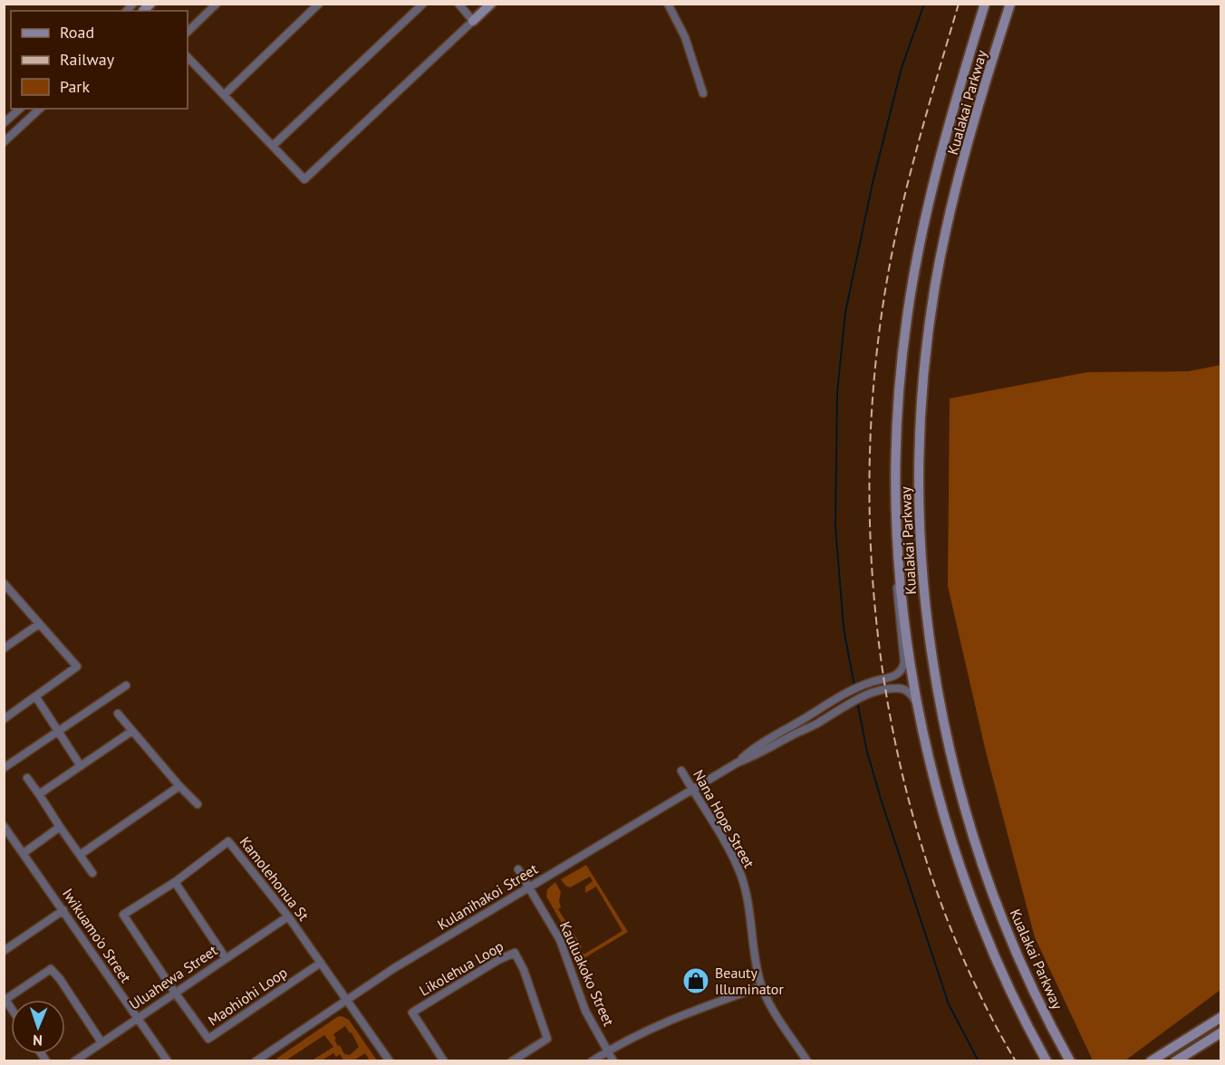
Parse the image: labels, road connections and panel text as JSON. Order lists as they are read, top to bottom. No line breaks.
{"streets":{"main road":["Kualakai Parkway"],"street":["Nana Hope Street","Kamolehonua St","Kulanihakoi Street","Iwikuamo'o Street","Likolehua Loop","Kauluakoko Street","Uluahewa Street","Maohiohi Loop"]},"crossings":[["Kualakai Parkway","Kulanihakoi Street"],["Nana Hope Street","Kulanihakoi Street"],["Kamolehonua St","Kulanihakoi Street"],["Kamolehonua St","Uluahewa Street"],["Kamolehonua St","Maohiohi Loop"],["Kulanihakoi Street","Kauluakoko Street"],["Iwikuamo'o Street","Uluahewa Street"],["Uluahewa Street","Maohiohi Loop"]],"places":{"shop":["Beauty Illuminator"]},"legend":["Road","Railway","Park"],"north":"bottom"}
